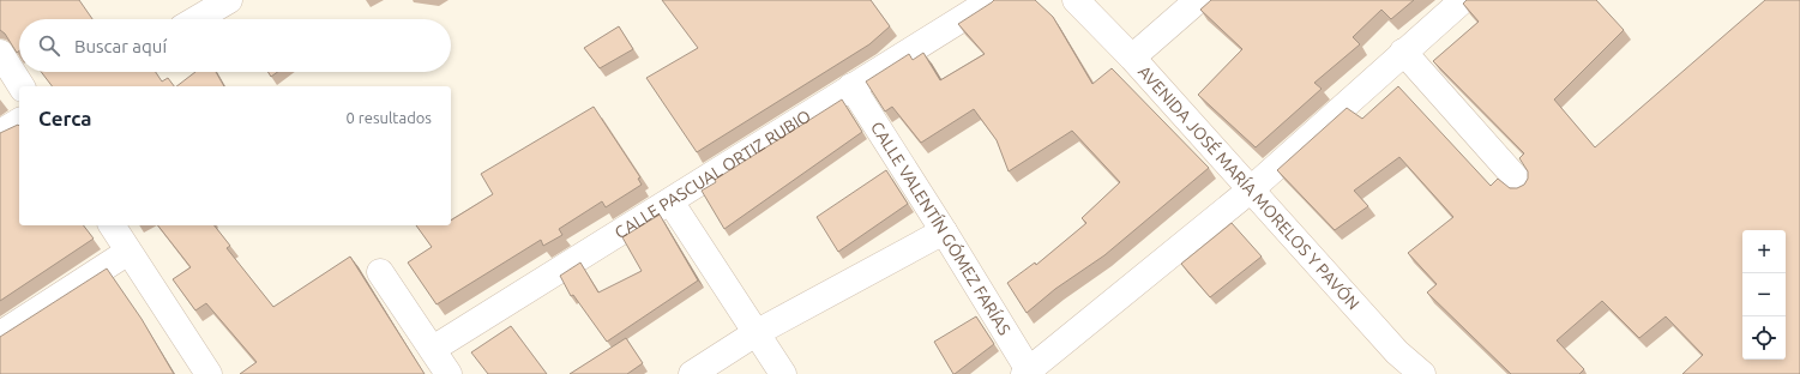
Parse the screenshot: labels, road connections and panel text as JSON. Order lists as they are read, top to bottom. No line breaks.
{"streets":{"street":["CALLE PASCUAL ORTIZ RUBIO","AVENIDA JOSÉ MARÍA MORELOS Y PAVÓN","CALLE VALENTÍN GÓMEZ FARÍAS"]},"crossings":[["CALLE PASCUAL ORTIZ RUBIO","CALLE VALENTÍN GÓMEZ FARÍAS"]],"page":{"search":"Buscar aquí","heading":["Cerca","0 resultados"],"map_buttons":["+","−"]}}
